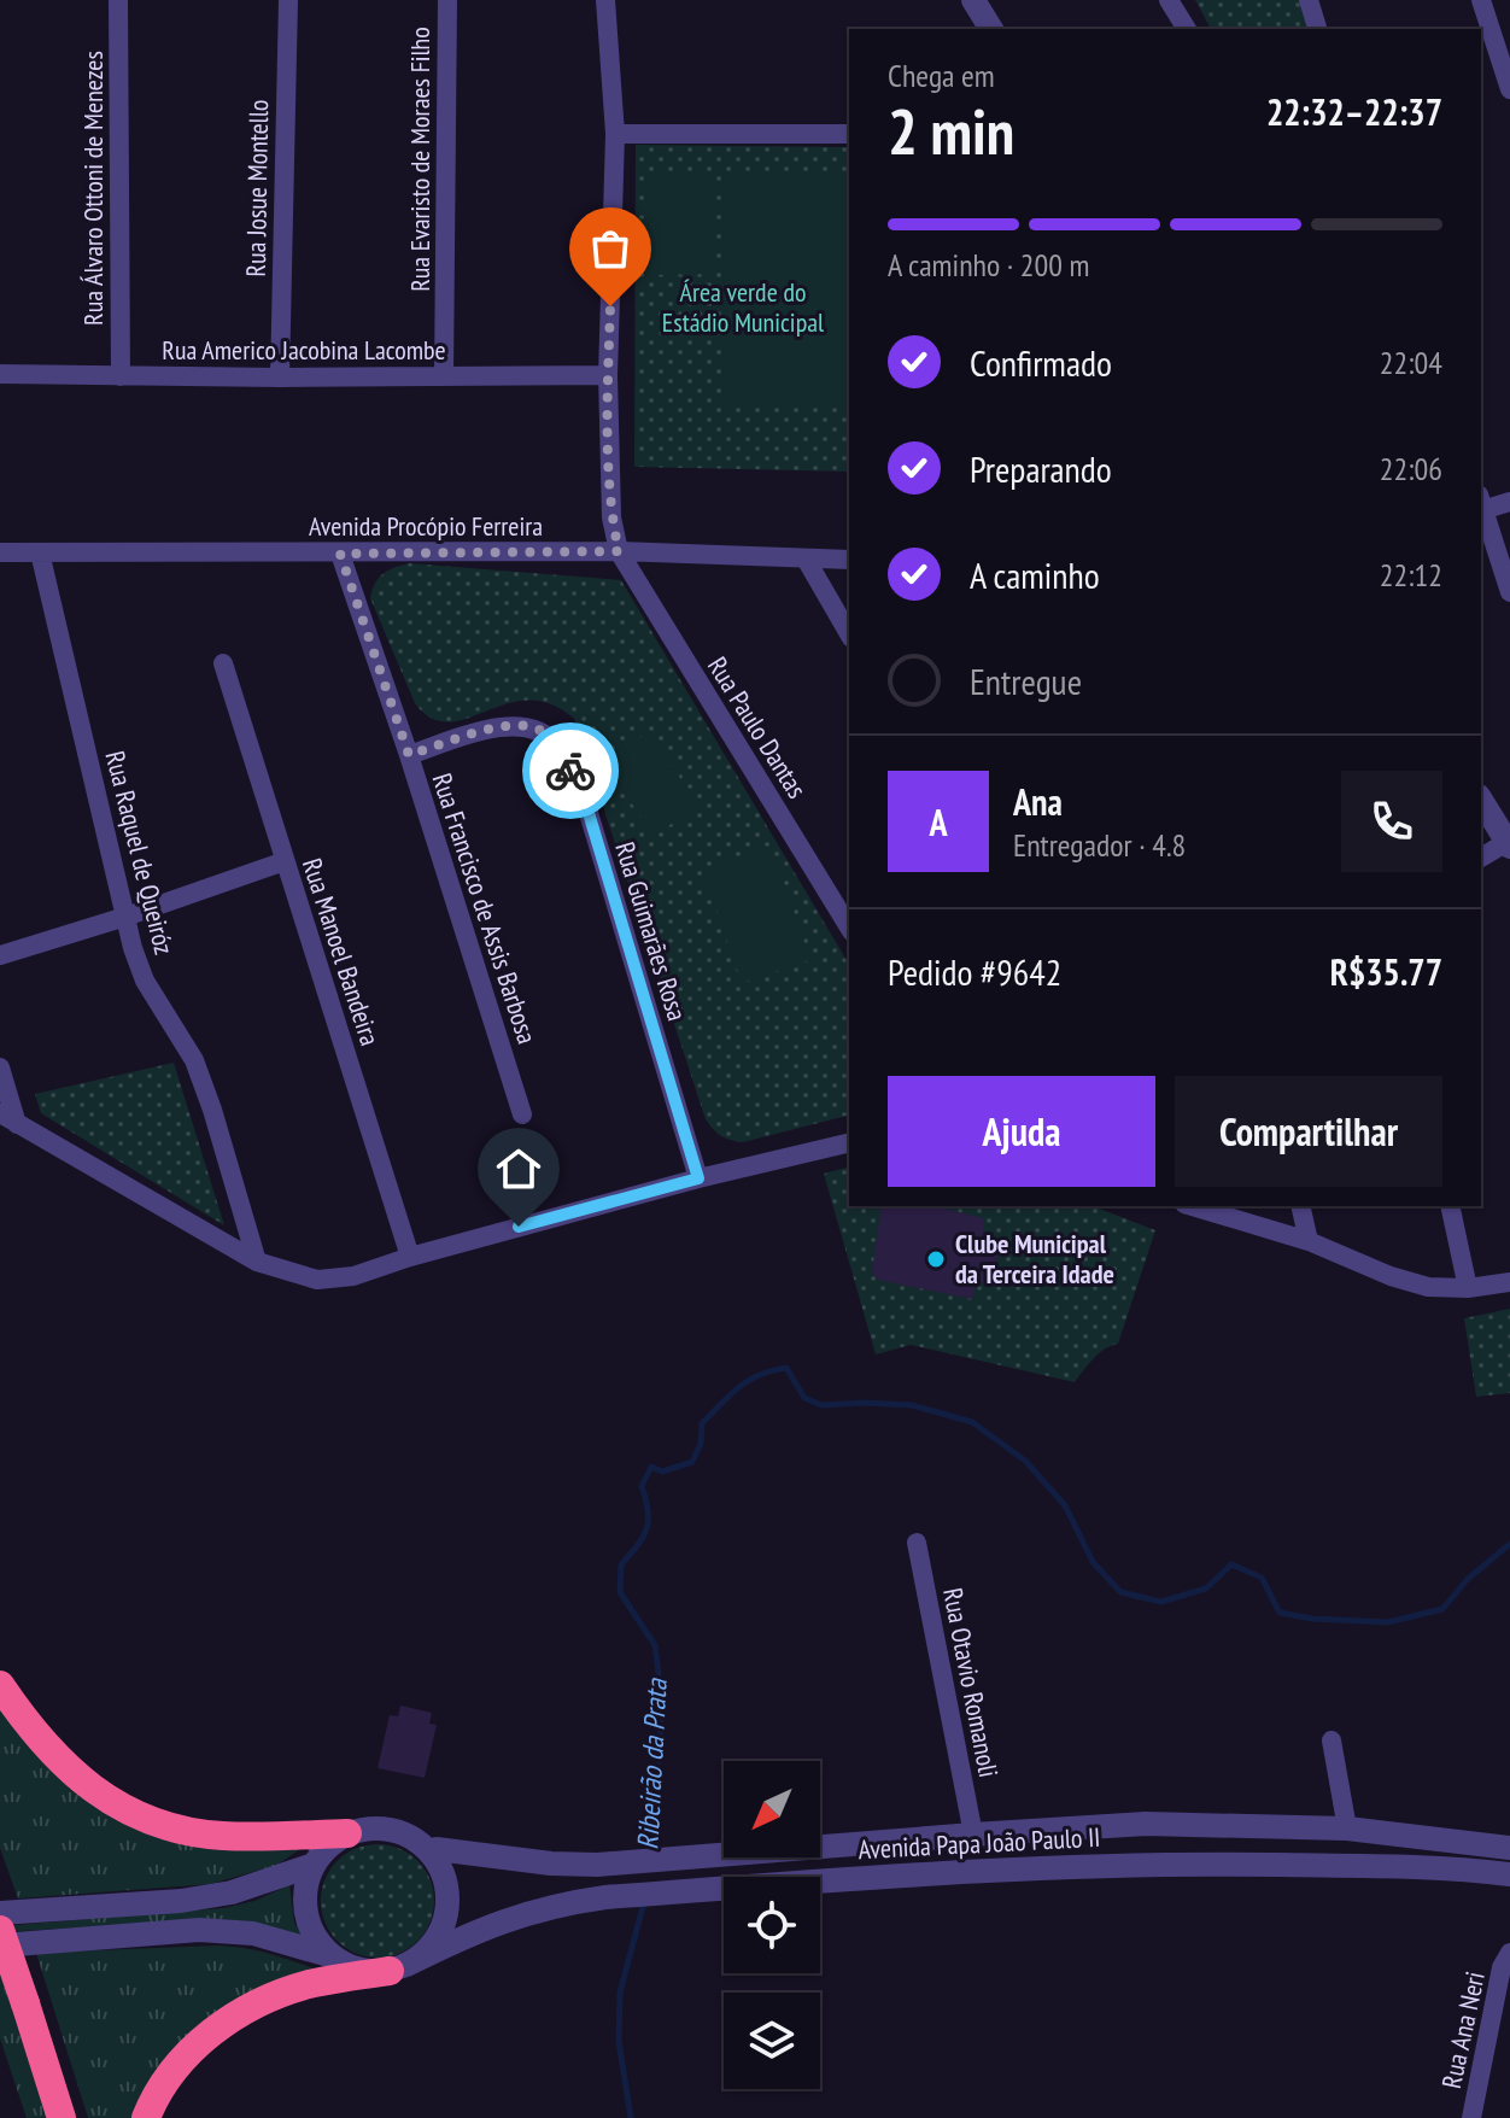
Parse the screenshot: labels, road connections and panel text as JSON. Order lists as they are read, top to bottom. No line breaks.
{"streets":{"street":["Rua Evaristo de Moraes Filho","Rua Álvaro Ottoni de Menezes","Rua Josue Montello","Rua Americo Jacobina Lacombe","Avenida Procópio Ferreira","Rua Paulo Dantas","Rua Raquel de Queiróz","Rua Francisco de Assis Barbosa","Rua Guimarães Rosa","Rua Manoel Bandeira","Rua Otavio Romanoli","Avenida Papa João Paulo II","Rua Ana Neri"]},"crossings":[["Rua Evaristo de Moraes Filho","Rua Americo Jacobina Lacombe"],["Rua Álvaro Ottoni de Menezes","Rua Americo Jacobina Lacombe"],["Rua Josue Montello","Rua Americo Jacobina Lacombe"],["Avenida Procópio Ferreira","Rua Paulo Dantas"],["Avenida Procópio Ferreira","Rua Raquel de Queiróz"],["Avenida Procópio Ferreira","Rua Francisco de Assis Barbosa"],["Rua Francisco de Assis Barbosa","Rua Guimarães Rosa"],["Rua Otavio Romanoli","Avenida Papa João Paulo II"]],"water":["Ribeirão da Prata"],"parks":["Área verde do Estádio Municipal"],"places":["Clube Municipal da Terceira Idade"],"north":"bottom left","page":{"heading":["2 min","Chega em","22:32–22:37"],"panel":["Ana","Entregador · 4.8","Pedido #9642","R$35.77"],"bar":"A caminho · 200 m","list":[["Confirmado","22:04"],["Preparando","22:06"],["A caminho","22:12"],"Entregue"],"round":"A","buttons":["Ajuda","Compartilhar"]}}
